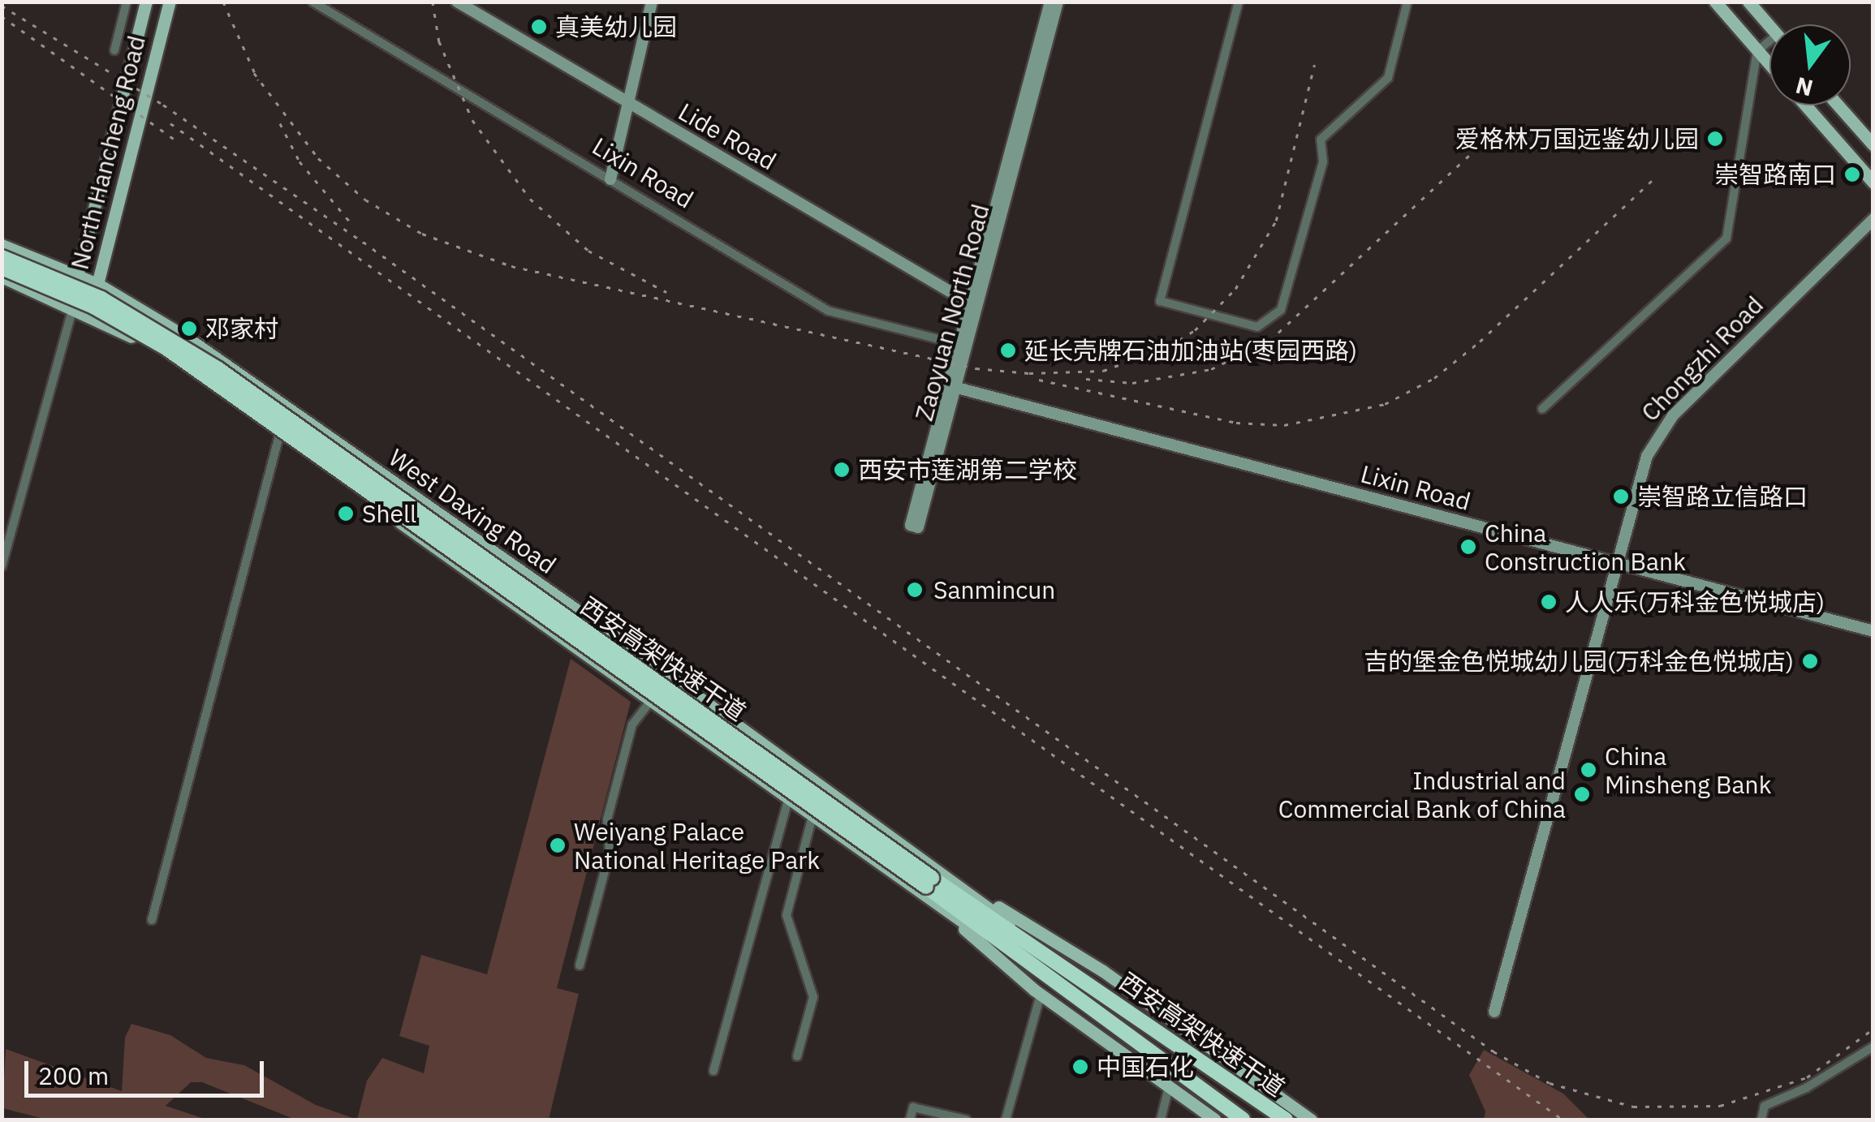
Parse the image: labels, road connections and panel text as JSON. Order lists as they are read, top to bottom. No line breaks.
{"streets":{"highway":["西安高架快速干道"],"main road":["North Hancheng Road","West Daxing Road"],"street":["Lide Road","Lixin Road","Zaoyuan North Road","Chongzhi Road"]},"crossings":[["Lide Road","Zaoyuan North Road"],["North Hancheng Road","West Daxing Road"],["Lixin Road","Zaoyuan North Road"],["Lixin Road","Chongzhi Road"],["West Daxing Road","西安高架快速干道"]],"places":["真美幼儿园","爱格林万国远鉴幼儿园","崇智路南口","邓家村","延长壳牌石油加油站(枣园西路)","西安市莲湖第二学校","崇智路立信路口","Shell","China Construction Bank","Sanmincun","人人乐(万科金色悦城店)","吉的堡金色悦城幼儿园(万科金色悦城店)","China Minsheng Bank","Industrial and Commercial Bank of China","Weiyang Palace National Heritage Park","中国石化"],"scale_bar":"200 m","north":"bottom"}
